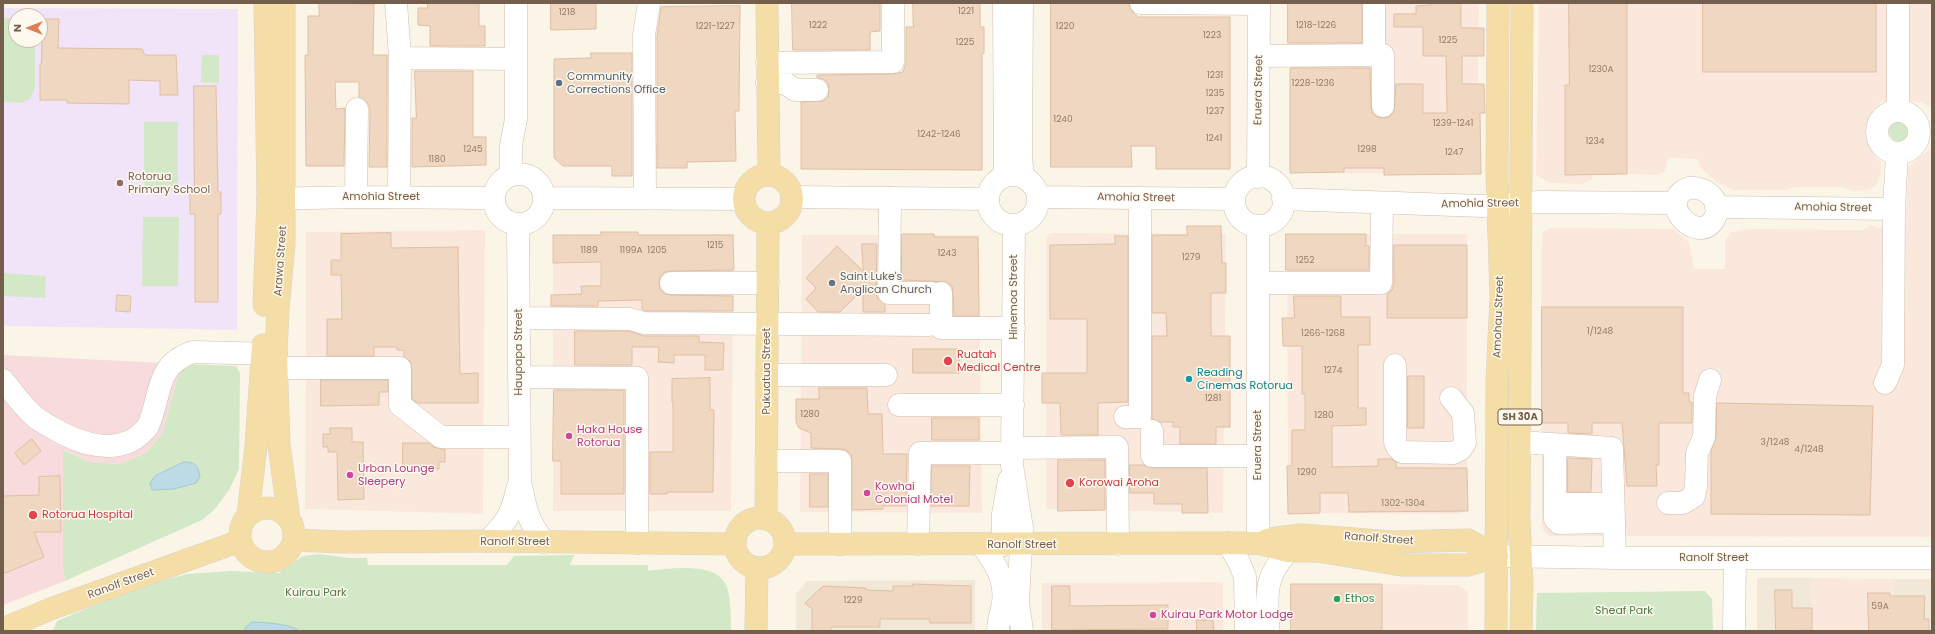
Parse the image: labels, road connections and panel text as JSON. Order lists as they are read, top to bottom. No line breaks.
{"streets":{"main road":["Arawa Street","Amohau Street","Pukuatua Street","SH 30A","Ranolf Street"],"street":["Eruera Street","Amohia Street","Hinemoa Street","Haupapa Street"]},"crossings":[["Eruera Street","Amohia Street"],["Eruera Street","Ranolf Street"],["Amohia Street","Arawa Street"],["Amohia Street","Hinemoa Street"],["Amohia Street","Amohau Street"],["Amohia Street","Haupapa Street"],["Arawa Street","Ranolf Street"],["Hinemoa Street","Ranolf Street"],["Amohau Street","Ranolf Street"],["Haupapa Street","Ranolf Street"],["Pukuatua Street","Ranolf Street"]],"parks":["Kuirau Park","Sheaf Park"],"places":["Community Corrections Office","Rotorua Primary School","Saint Luke's Anglican Church","Ruatah Medical Centre","Reading Cinemas Rotorua","Haka House Rotorua","Urban Lounge Sleepery","Korowai Aroha","Kowhai Colonial Motel","Rotorua Hospital","Ethos","Kuirau Park Motor Lodge"],"house_numbers":["1221","1218","1222","1218-1226","1221-1227","1220","1223","1225","1225","1230A","1231","1228-1236","1235","1237","1240","1239-1241","1242-1246","1241","1234","1245","1298","1247","1180","1215","1189","1199A","1205","1243","1279","1252","1/1248","1266-1268","1274","1281","1280","1280","3/1248","4/1248","1290","1302-1304","1229","59A"],"north":"left"}
